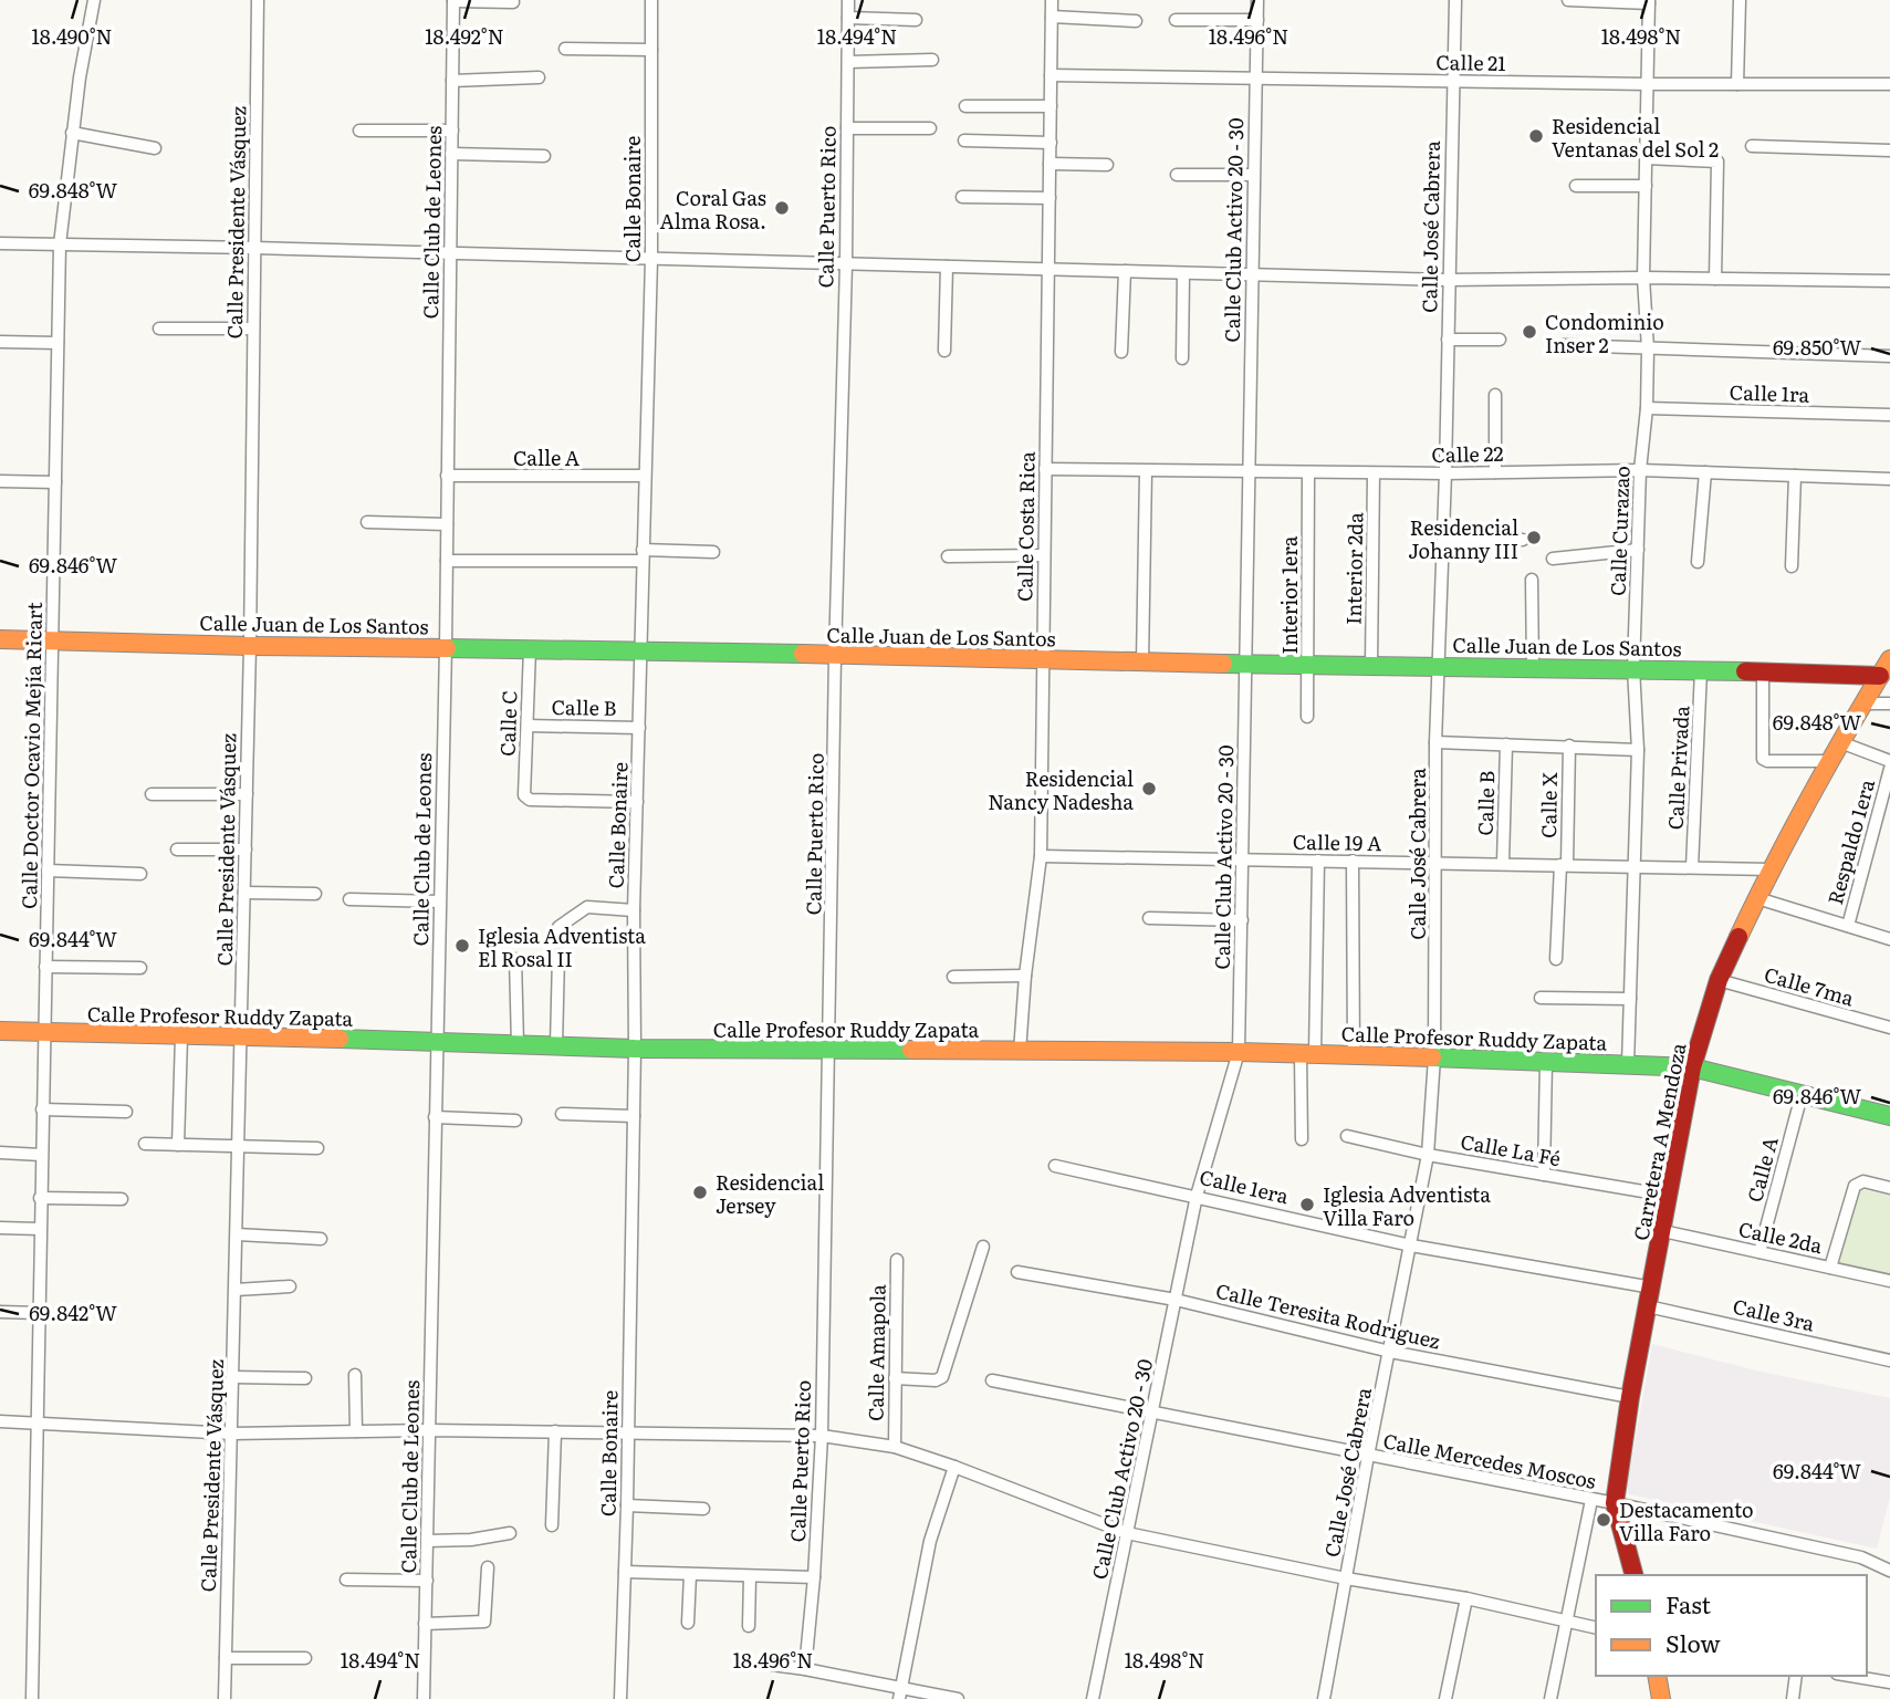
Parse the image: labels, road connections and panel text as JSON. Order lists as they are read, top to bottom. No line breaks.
{"streets":{"street":["Calle 21","Calle Bonaire","Calle Puerto Rico","Calle Presidente Vásquez","Calle Club de Leones","Calle José Cabrera","Calle Club Activo 20 - 30","Calle 1ra","Calle 22","Calle A","Calle Costa Rica","Calle Curazao","Interior 2da","Interior 1era","Calle Juan de Los Santos","Calle B","Calle C","Calle Doctor Ocavio Mejía Ricart","Calle Privada","Calle X","Calle 19 A","Respaldo 1era","Calle 7ma","Calle Profesor Ruddy Zapata","Carretera A Mendoza","Calle La Fé","Calle 1era","Calle 2da","Calle 3ra","Calle Teresita Rodriguez","Calle Amapola","Calle Mercedes Moscos"]},"crossings":[["Calle 21","Calle José Cabrera"],["Calle 21","Calle Club Activo 20 - 30"],["Calle 21","Calle Costa Rica"],["Calle 21","Calle Curazao"],["Calle Bonaire","Calle A"],["Calle Bonaire","Calle Juan de Los Santos"],["Calle Bonaire","Calle B"],["Calle Bonaire","Calle C"],["Calle Bonaire","Calle Profesor Ruddy Zapata"],["Calle Puerto Rico","Calle Juan de Los Santos"],["Calle Puerto Rico","Calle Profesor Ruddy Zapata"],["Calle Presidente Vásquez","Calle Juan de Los Santos"],["Calle Presidente Vásquez","Calle Profesor Ruddy Zapata"],["Calle Club de Leones","Calle A"],["Calle Club de Leones","Calle Juan de Los Santos"],["Calle Club de Leones","Calle Profesor Ruddy Zapata"],["Calle José Cabrera","Calle 22"],["Calle José Cabrera","Calle Juan de Los Santos"],["Calle José Cabrera","Calle 19 A"],["Calle José Cabrera","Calle Profesor Ruddy Zapata"],["Calle José Cabrera","Calle La Fé"],["Calle José Cabrera","Calle 1era"],["Calle José Cabrera","Calle Teresita Rodriguez"],["Calle José Cabrera","Calle Mercedes Moscos"],["Calle Club Activo 20 - 30","Calle 22"],["Calle Club Activo 20 - 30","Calle Juan de Los Santos"],["Calle Club Activo 20 - 30","Calle 19 A"],["Calle Club Activo 20 - 30","Calle Profesor Ruddy Zapata"],["Calle Club Activo 20 - 30","Calle 1era"],["Calle Club Activo 20 - 30","Calle Teresita Rodriguez"],["Calle Club Activo 20 - 30","Calle Mercedes Moscos"],["Calle 1ra","Calle Curazao"],["Calle 22","Calle Costa Rica"],["Calle 22","Calle Curazao"],["Calle 22","Interior 2da"],["Calle 22","Interior 1era"],["Calle A","Calle 2da"],["Calle Costa Rica","Calle Juan de Los Santos"],["Calle Costa Rica","Calle 19 A"],["Calle Costa Rica","Calle Profesor Ruddy Zapata"],["Calle Curazao","Calle Juan de Los Santos"],["Calle Curazao","Calle 19 A"],["Calle Curazao","Calle Profesor Ruddy Zapata"],["Interior 2da","Calle Juan de Los Santos"],["Interior 1era","Calle Juan de Los Santos"],["Calle Juan de Los Santos","Calle C"],["Calle Juan de Los Santos","Calle Doctor Ocavio Mejía Ricart"],["Calle Juan de Los Santos","Calle Privada"],["Calle Juan de Los Santos","Carretera A Mendoza"],["Calle B","Calle C"],["Calle B","Calle 19 A"],["Calle Doctor Ocavio Mejía Ricart","Calle Profesor Ruddy Zapata"],["Calle Privada","Calle 19 A"],["Calle X","Calle 19 A"],["Calle 19 A","Carretera A Mendoza"],["Calle 7ma","Carretera A Mendoza"],["Calle Profesor Ruddy Zapata","Carretera A Mendoza"],["Carretera A Mendoza","Calle La Fé"],["Carretera A Mendoza","Calle 1era"],["Carretera A Mendoza","Calle 2da"],["Carretera A Mendoza","Calle 3ra"],["Carretera A Mendoza","Calle Teresita Rodriguez"],["Carretera A Mendoza","Calle Mercedes Moscos"]],"places":["Residencial Ventanas del Sol 2","Coral Gas Alma Rosa.","Condominio Inser 2","Residencial Johanny III","Residencial Nancy Nadesha","Iglesia Adventista El Rosal II","Residencial Jersey","Iglesia Adventista Villa Faro","Destacamento Villa Faro"],"legend":["Fast","Slow"],"coordinates":["18.490°N","18.492°N","18.494°N","18.496°N","18.498°N","69.848°W","69.850°W","69.846°W","69.844°W","69.842°W"]}
